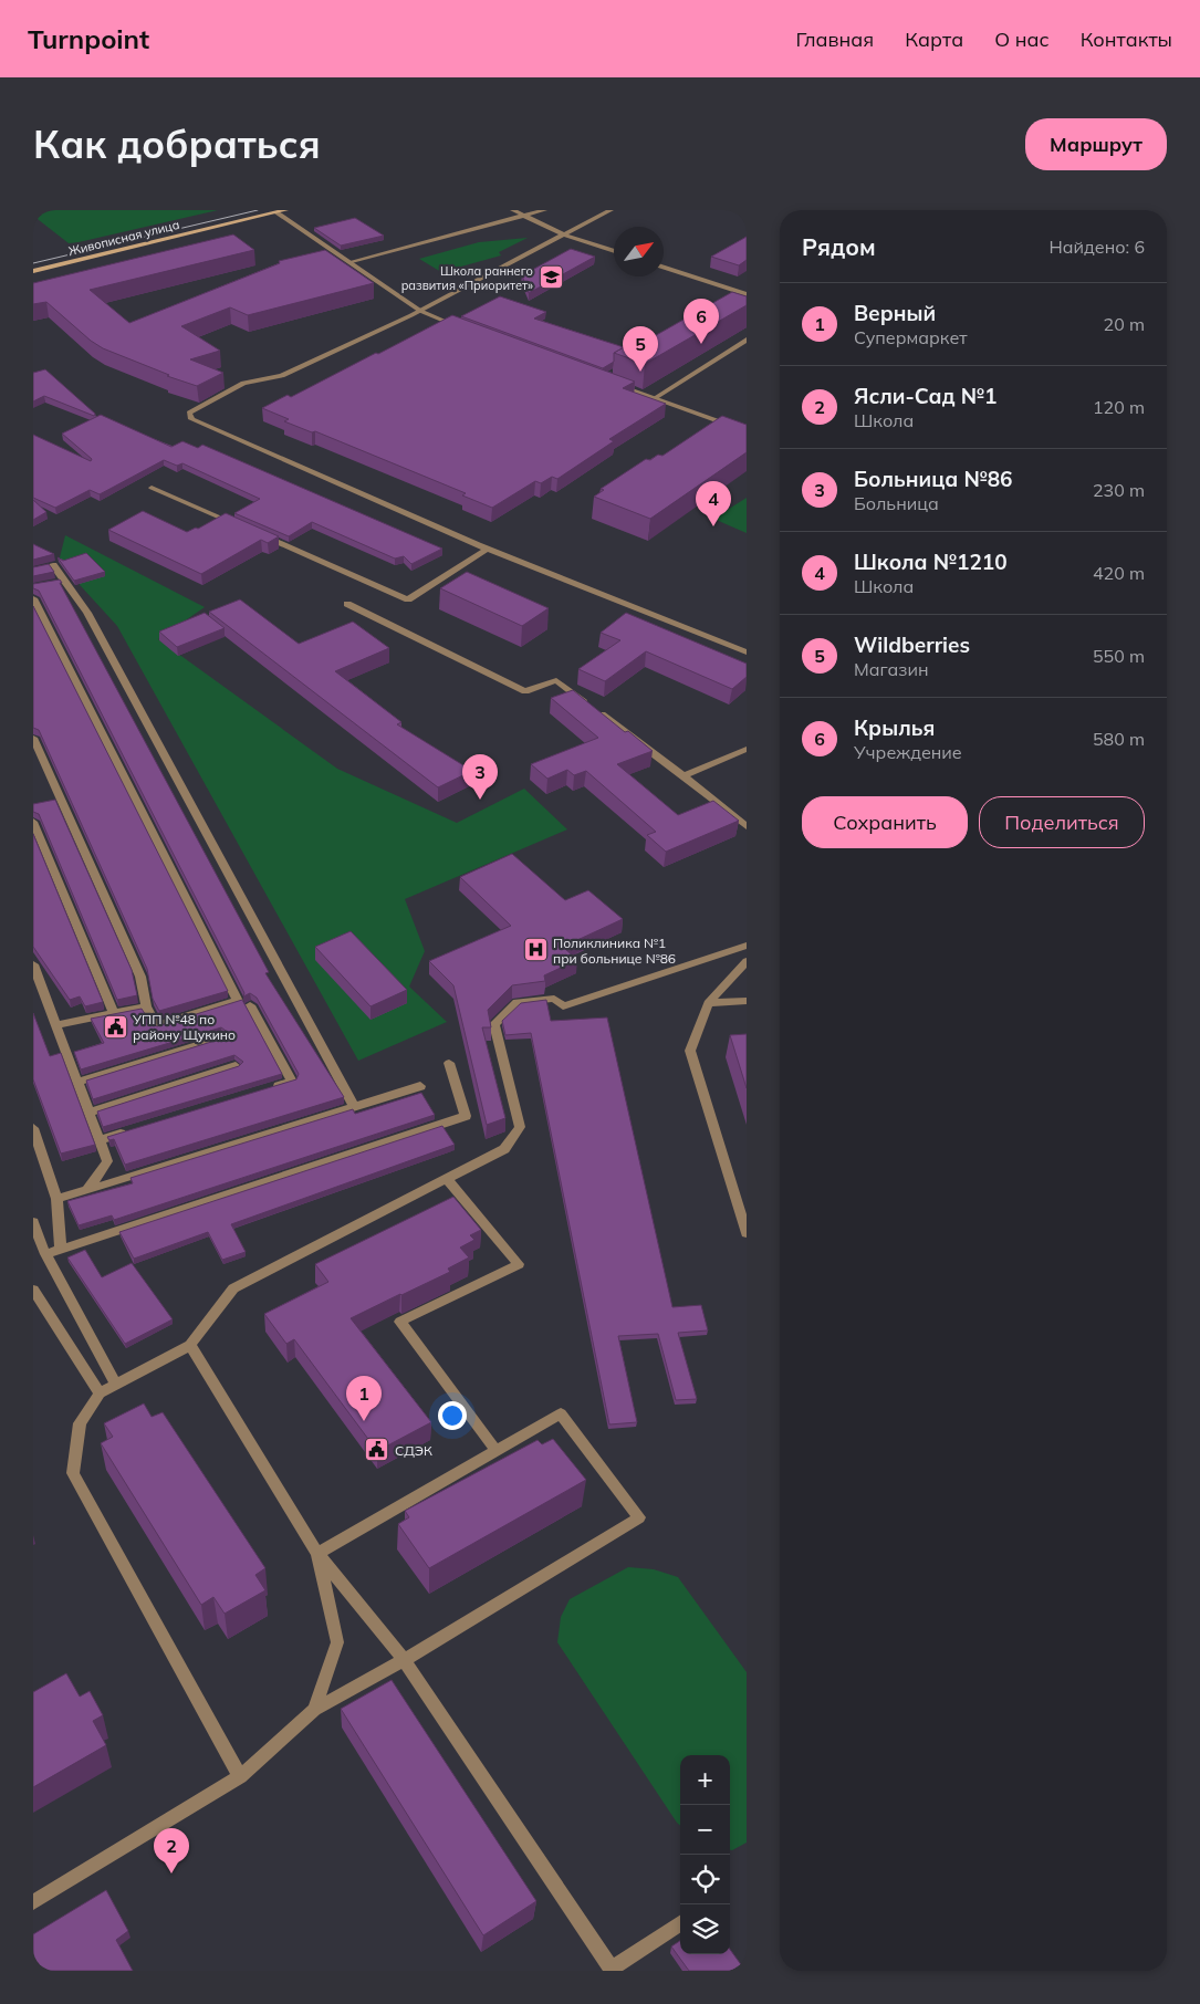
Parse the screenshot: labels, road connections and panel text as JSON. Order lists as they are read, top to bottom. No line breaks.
{"streets":{"street":["Живописная улица"]},"places":{"school or university":["Школа раннего развития «Приоритет»"],"hospital":["Поликлиника №1 при больнице №86"],"public building":["УПП №48 по району Щукино","СДЭК"]},"north":"top right","page":{"header":"Turnpoint","nav":["Главная","Карта","О нас","Контакты"],"buttons":["Маршрут",["Сохранить","Поделиться"]],"title":"Как добраться","heading":["Рядом","Найдено: 6"],"list":[{"mark":"1","name":"Верный","note":"Супермаркет","value":"20 m"},{"mark":"2","name":"Ясли-Сад №1","note":"Школа","value":"120 m"},{"mark":"3","name":"Больница №86","note":"Больница","value":"230 m"},{"mark":"4","name":"Школа №1210","note":"Школа","value":"420 m"},{"mark":"5","name":"Wildberries","note":"Магазин","value":"550 m"},{"mark":"6","name":"Крылья","note":"Учреждение","value":"580 m"}],"pins":["6","5","4","3","1","2"],"map_buttons":["+","−"]}}
